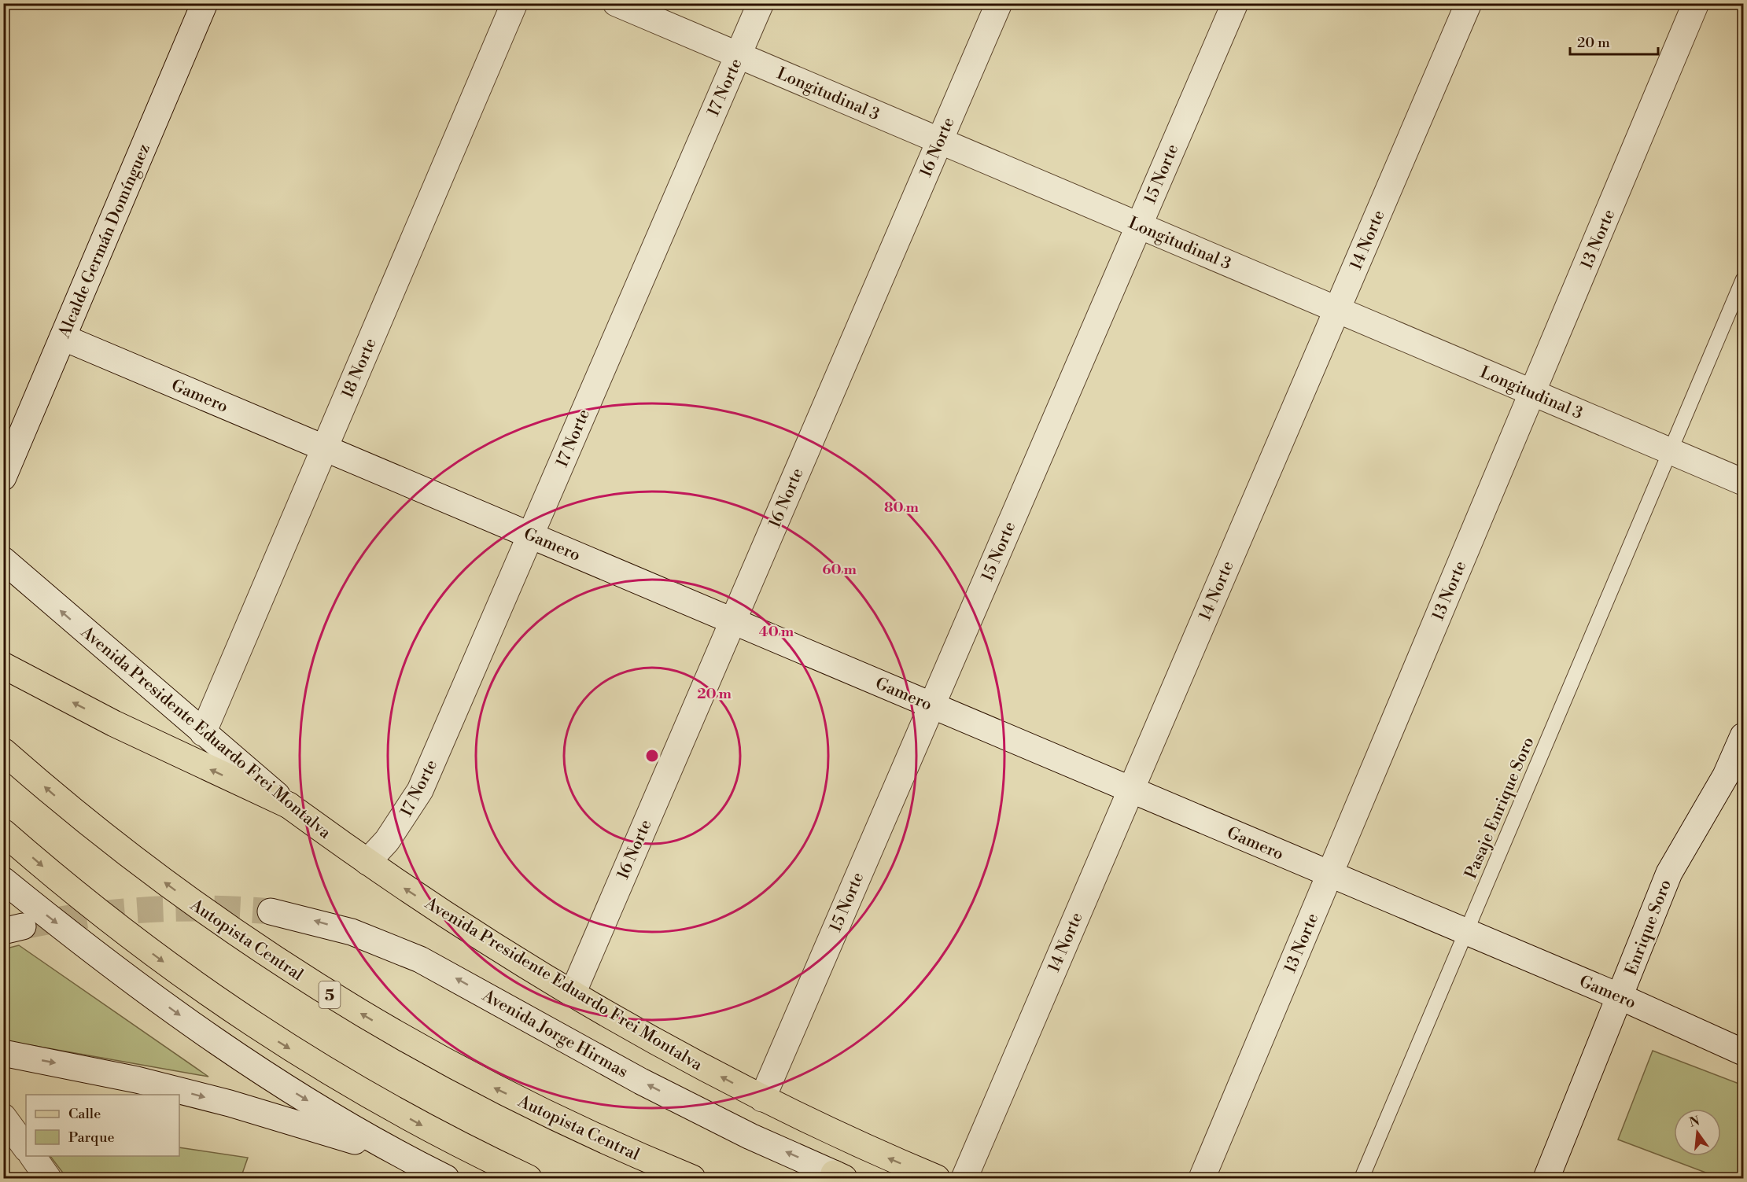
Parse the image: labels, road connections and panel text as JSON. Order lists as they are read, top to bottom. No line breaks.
{"streets":{"main road":["Avenida Presidente Eduardo Frei Montalva","Autopista Central","5"],"street":["17 Norte","Longitudinal 3","16 Norte","15 Norte","13 Norte","14 Norte","Alcalde Germán Domínguez","18 Norte","Gamero","Enrique Soro","Avenida Jorge Hirmas"],"lane":["Pasaje Enrique Soro"]},"crossings":[["17 Norte","Longitudinal 3"],["17 Norte","Gamero"],["17 Norte","Avenida Presidente Eduardo Frei Montalva"],["Longitudinal 3","16 Norte"],["Longitudinal 3","15 Norte"],["Longitudinal 3","13 Norte"],["Longitudinal 3","14 Norte"],["Longitudinal 3","Pasaje Enrique Soro"],["16 Norte","Gamero"],["16 Norte","Avenida Presidente Eduardo Frei Montalva"],["15 Norte","Gamero"],["15 Norte","Avenida Presidente Eduardo Frei Montalva"],["13 Norte","Gamero"],["14 Norte","Gamero"],["Alcalde Germán Domínguez","Gamero"],["18 Norte","Gamero"],["18 Norte","Avenida Presidente Eduardo Frei Montalva"],["Gamero","Pasaje Enrique Soro"],["Gamero","Enrique Soro"]],"one_way":["Avenida Presidente Eduardo Frei Montalva"],"legend":["Calle","Parque"],"scale_bar":"20 m","north":"top","rings":["80 m","60 m","40 m","20 m"]}
